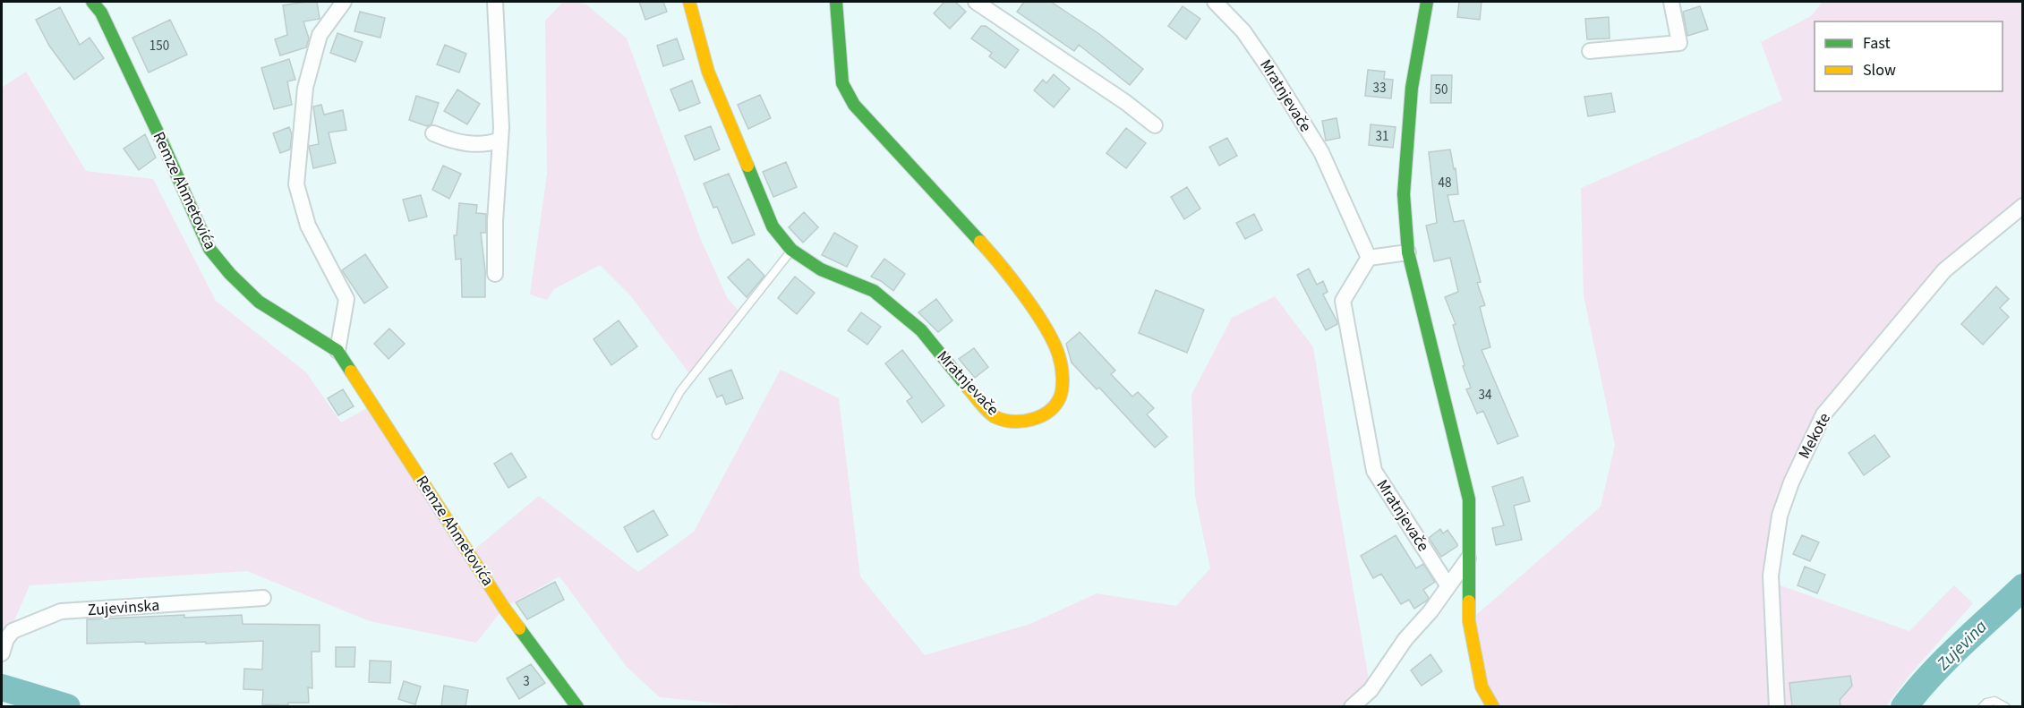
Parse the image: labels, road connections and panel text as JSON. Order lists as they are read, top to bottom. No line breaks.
{"streets":{"street":["Mratnjevače","Remze Ahmetovića","Mekote","Zujevinska"]},"water":["Zujevina"],"house_numbers":["150","33","50","31","48","34","3"],"legend":["Fast","Slow"]}
